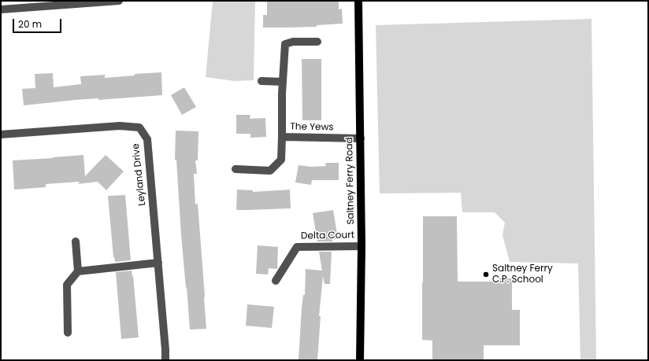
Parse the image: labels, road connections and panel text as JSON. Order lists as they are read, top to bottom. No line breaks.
{"streets":{"main road":["Saltney Ferry Road"],"street":["The Yews","Leyland Drive","Delta Court"]},"crossings":[["The Yews","Saltney Ferry Road"],["Saltney Ferry Road","Delta Court"]],"places":["Saltney Ferry C.P. School"],"scale_bar":"20 m"}
